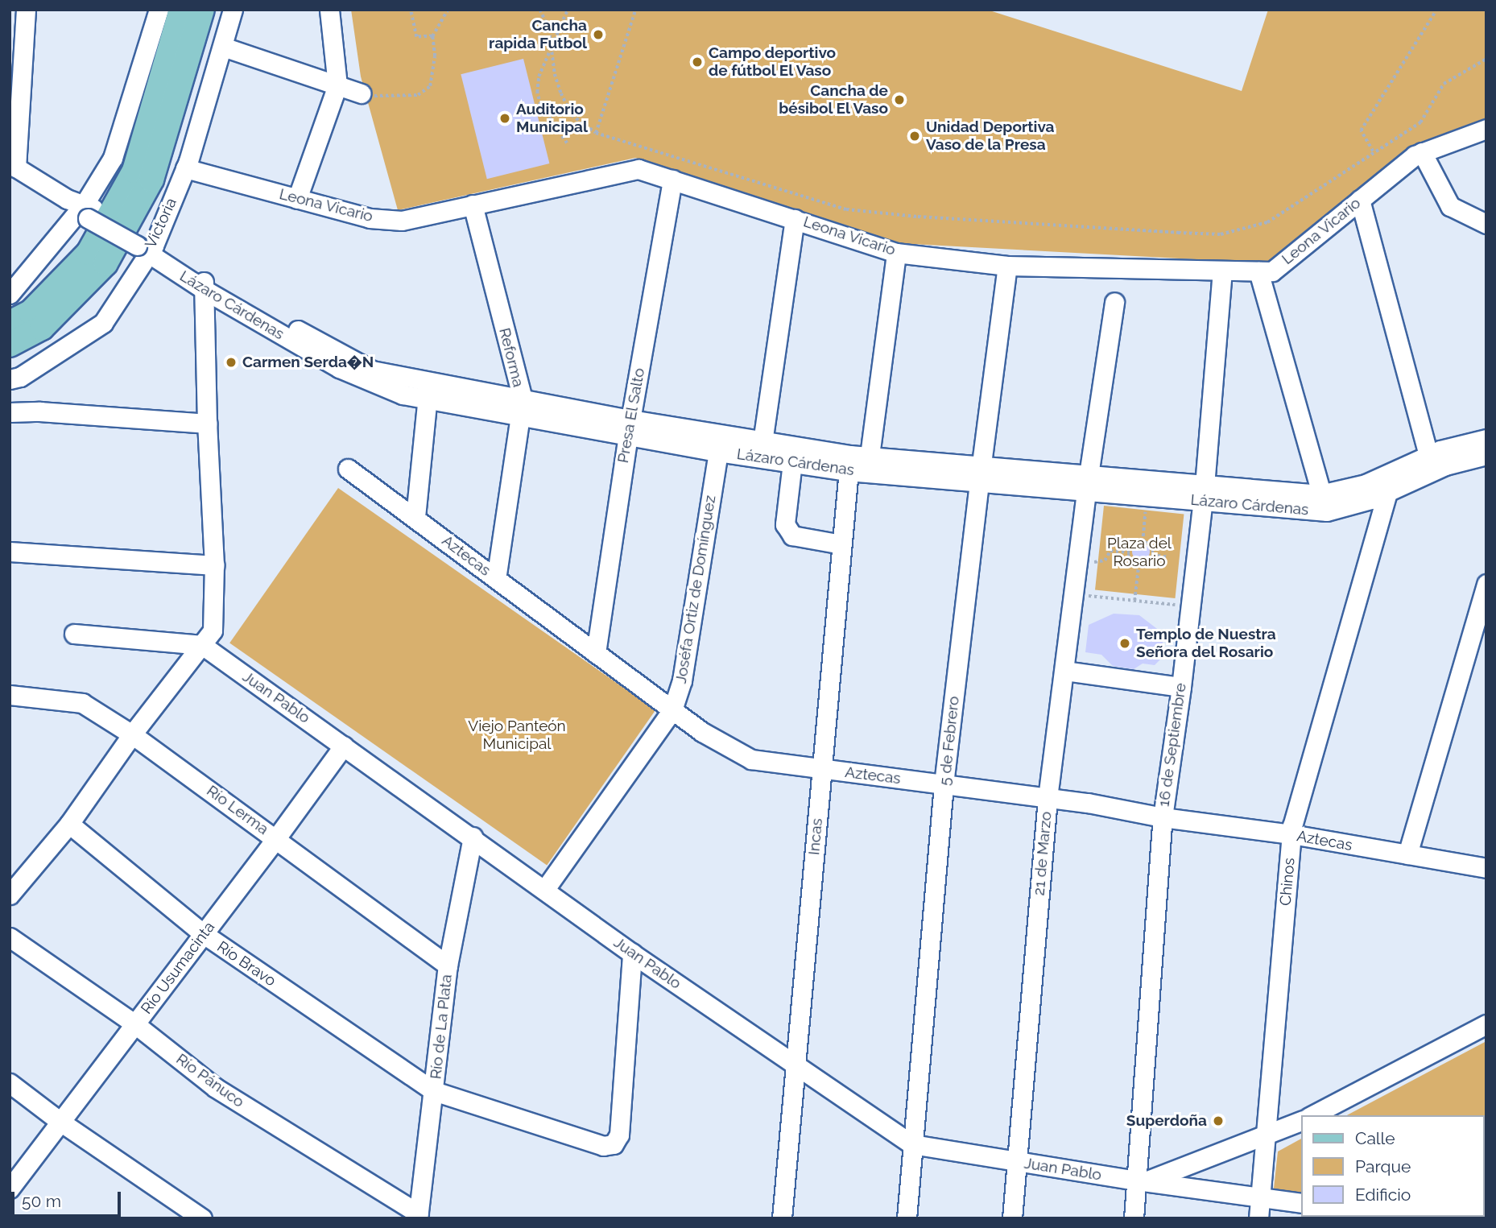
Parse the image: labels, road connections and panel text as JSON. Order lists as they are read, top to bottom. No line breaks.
{"streets":{"street":["Leona Vicario","Victoria","Lázaro Cárdenas","Reforma","Presa El Salto","Aztecas","Joséfa Ortiz de Domínguez","Juan Pablo","5 de Febrero","16 de Septiembre","Río Lerma","Incas","21 de Marzo","Chinos","Río Bravo","Río Usumacinta","Río de La Plata","Río Pánuco"]},"crossings":[["Leona Vicario","Victoria"],["Leona Vicario","Reforma"],["Leona Vicario","Presa El Salto"],["Leona Vicario","5 de Febrero"],["Leona Vicario","16 de Septiembre"],["Victoria","Lázaro Cárdenas"],["Lázaro Cárdenas","Reforma"],["Lázaro Cárdenas","Presa El Salto"],["Lázaro Cárdenas","Joséfa Ortiz de Domínguez"],["Lázaro Cárdenas","5 de Febrero"],["Lázaro Cárdenas","16 de Septiembre"],["Lázaro Cárdenas","Incas"],["Lázaro Cárdenas","21 de Marzo"],["Lázaro Cárdenas","Chinos"],["Reforma","Aztecas"],["Presa El Salto","Aztecas"],["Aztecas","Joséfa Ortiz de Domínguez"],["Aztecas","5 de Febrero"],["Aztecas","16 de Septiembre"],["Aztecas","Incas"],["Aztecas","21 de Marzo"],["Aztecas","Chinos"],["Joséfa Ortiz de Domínguez","Juan Pablo"],["Juan Pablo","5 de Febrero"],["Juan Pablo","16 de Septiembre"],["Juan Pablo","Incas"],["Juan Pablo","21 de Marzo"],["Juan Pablo","Chinos"],["Juan Pablo","Río Bravo"],["Juan Pablo","Río Usumacinta"],["Juan Pablo","Río de La Plata"],["Río Lerma","Río Usumacinta"],["Río Lerma","Río de La Plata"],["Río Bravo","Río Usumacinta"],["Río Bravo","Río de La Plata"],["Río Usumacinta","Río Pánuco"],["Río de La Plata","Río Pánuco"]],"parks":["Plaza del Rosario","Viejo Panteón Municipal"],"places":["Cancha rapida Futbol","Campo deportivo de fútbol El Vaso","Cancha de bésibol El Vaso","Auditorio Municipal","Unidad Deportiva Vaso de la Presa","Carmen Serda�N","Templo de Nuestra Señora del Rosario","Superdoña"],"legend":["Calle","Parque","Edificio"],"scale_bar":"50 m"}
